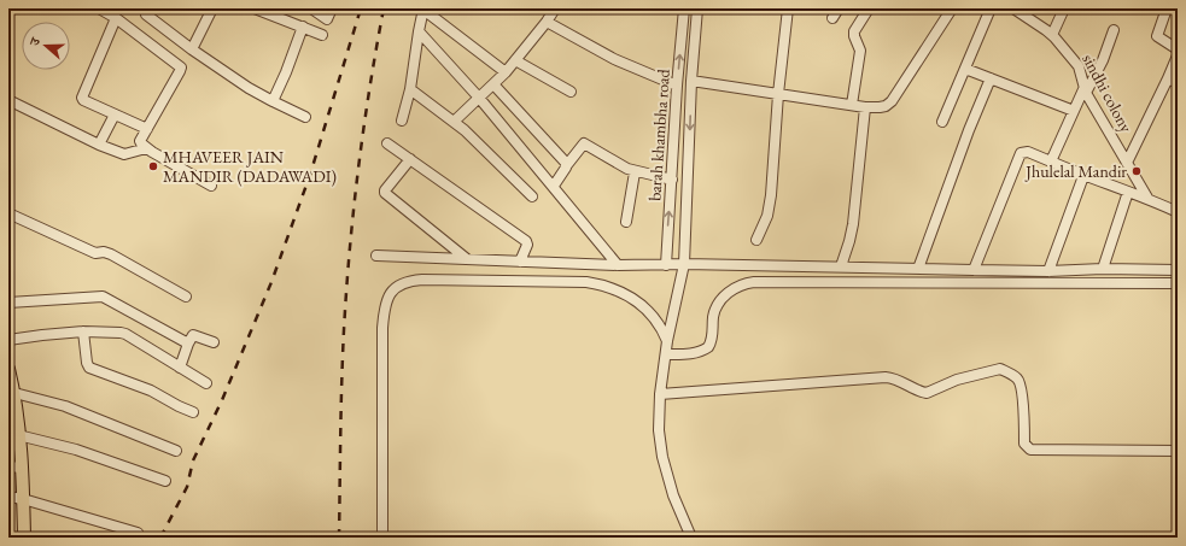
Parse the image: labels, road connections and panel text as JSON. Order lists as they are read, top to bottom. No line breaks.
{"streets":{"street":["sindhi colony","barah khambha road"]},"places":["MHAVEER JAIN MANDIR (DADAWADI)","Jhulelal Mandir"],"north":"left"}
